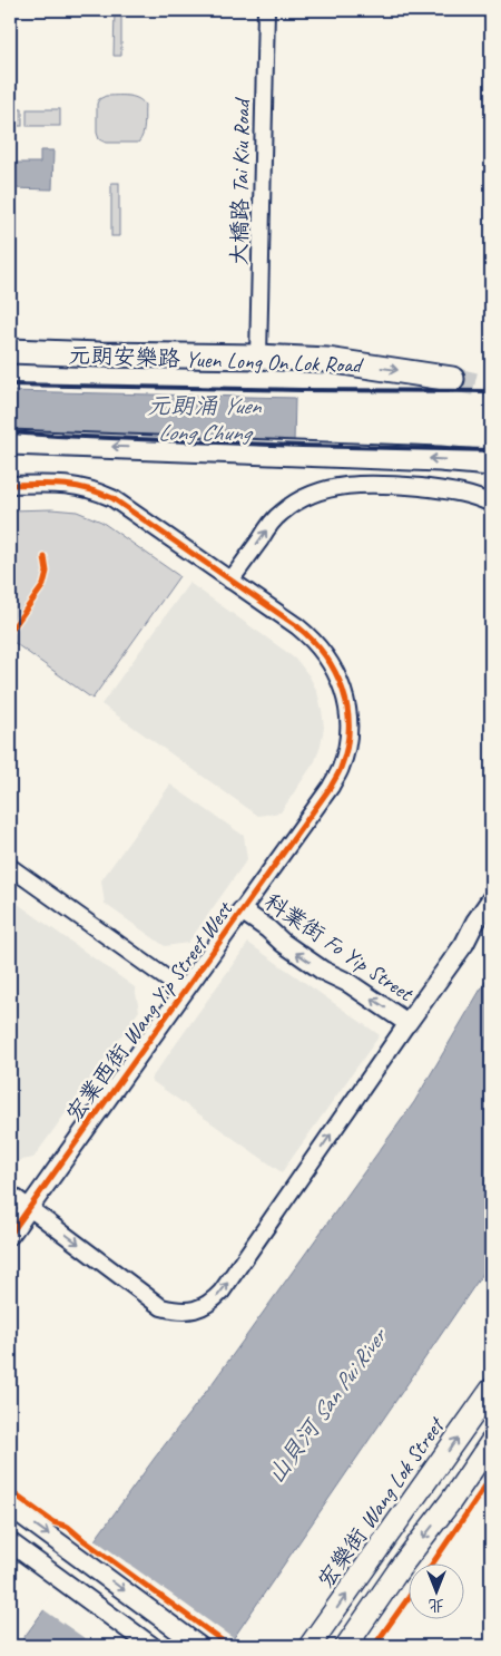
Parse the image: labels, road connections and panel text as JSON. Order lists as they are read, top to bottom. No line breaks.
{"streets":{"main road":["元朗安樂路 Yuen Long On Lok Road","宏樂街 Wang Lok Street"],"street":["大橋路 Tai Kiu Road","科業街 Fo Yip Street","宏業西街 Wang Yip Street West"]},"crossings":[["大橋路 Tai Kiu Road","元朗安樂路 Yuen Long On Lok Road"],["科業街 Fo Yip Street","宏業西街 Wang Yip Street West"]],"one_way":["科業街 Fo Yip Street"],"water":["元朗涌 Yuen Long Chung","山貝河 San Pui River"],"north":"bottom"}
